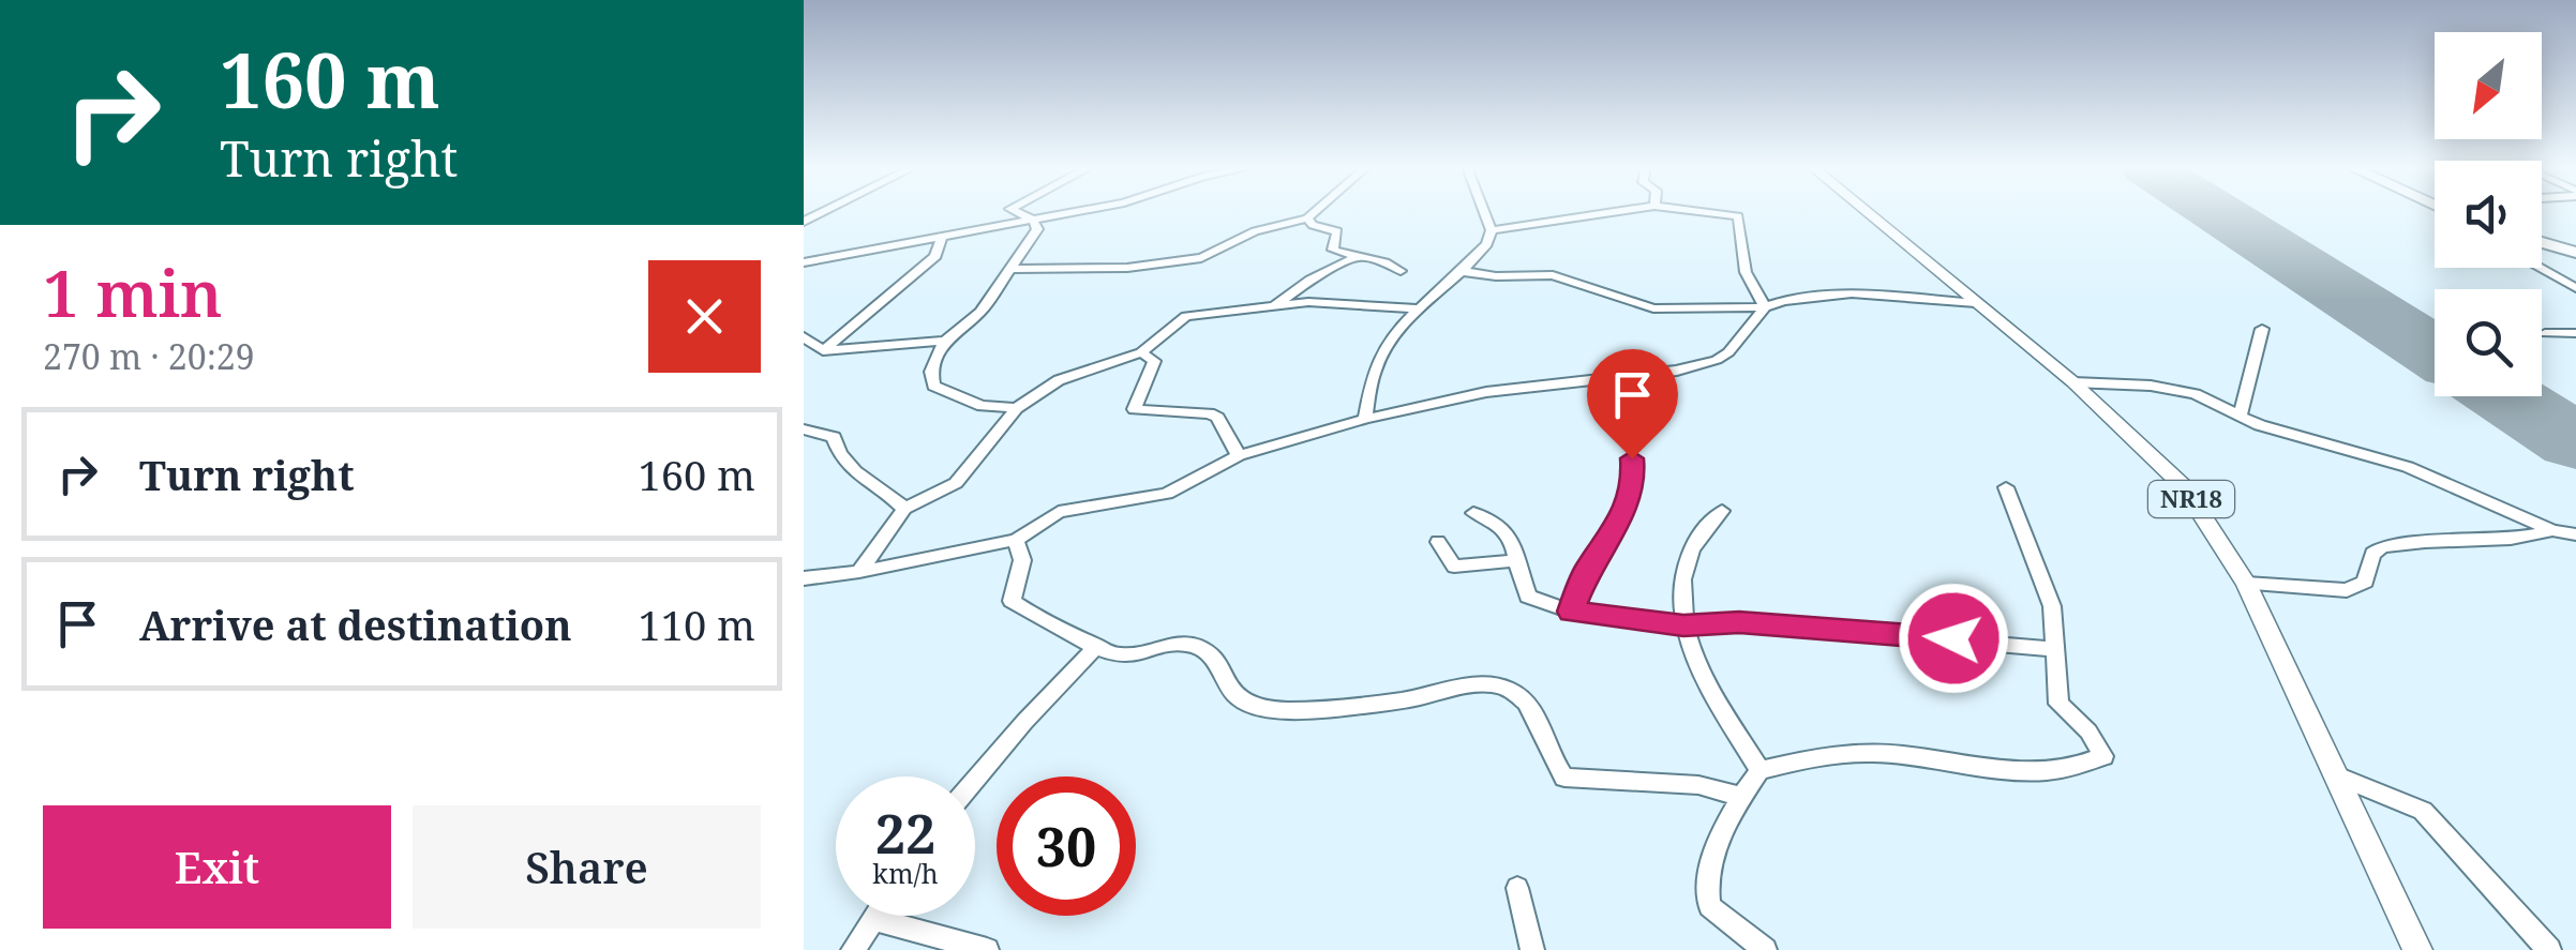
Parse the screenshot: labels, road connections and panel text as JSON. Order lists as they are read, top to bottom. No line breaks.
{"streets":{"main road":["NR18"]},"north":"bottom left","page":{"turn":["160 m","Turn right"],"heading":["1 min","270 m · 20:29"],"list":[{"name":"Turn right","value":"160 m"},{"name":"Arrive at destination","value":"110 m"}],"speed":"22 km/h","limit":"30","buttons":["Exit","Share"]}}
